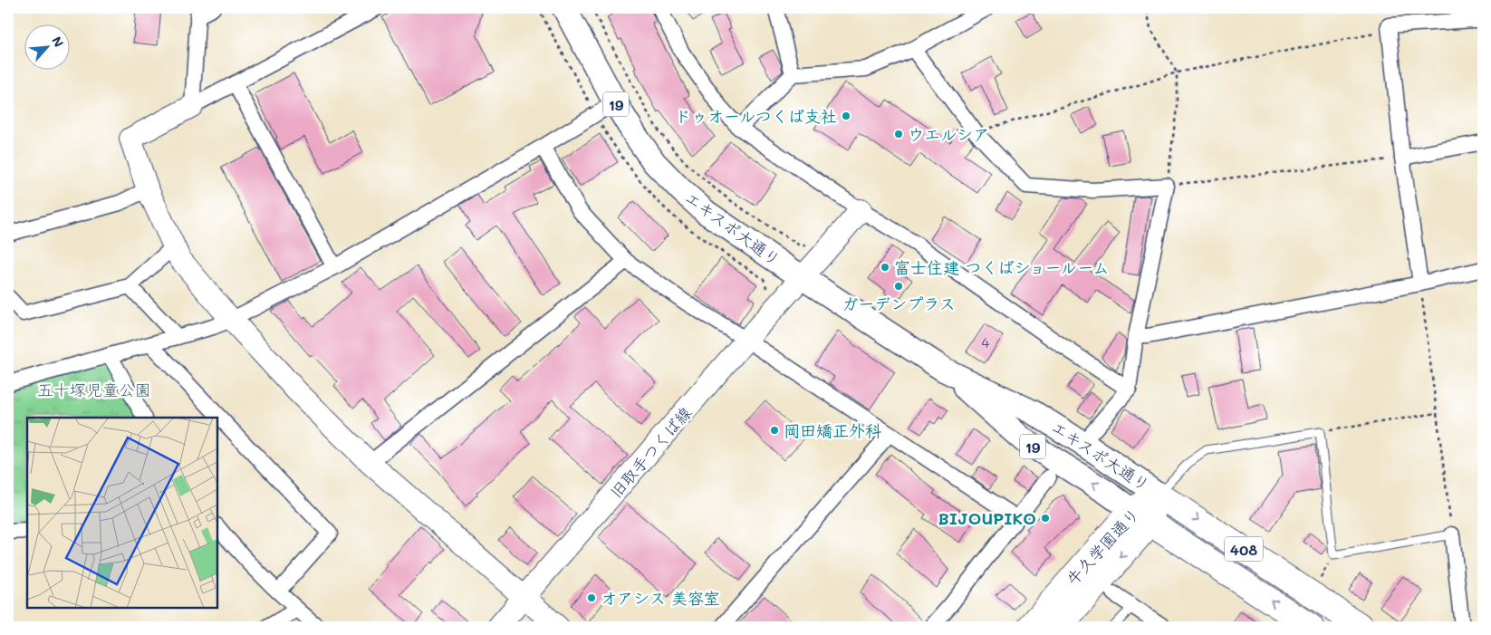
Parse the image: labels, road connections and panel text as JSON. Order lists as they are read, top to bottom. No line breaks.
{"streets":{"highway":["牛久学園通り","408"],"main road":["19","エキスポ大通り"],"street":["旧取手つくば線"]},"crossings":[["エキスポ大通り","旧取手つくば線"],["エキスポ大通り","牛久学園通り"],["エキスポ大通り","408"],["牛久学園通り","408"]],"parks":["五十塚児童公園"],"places":["ドゥオールつくば支社","ウエルシア","富士住建 つくばショールーム","ガーデンプラス","岡田矯正外科","BIJOUPIKO","オアシス 美容室"],"house_numbers":["4"],"north":"top right"}
